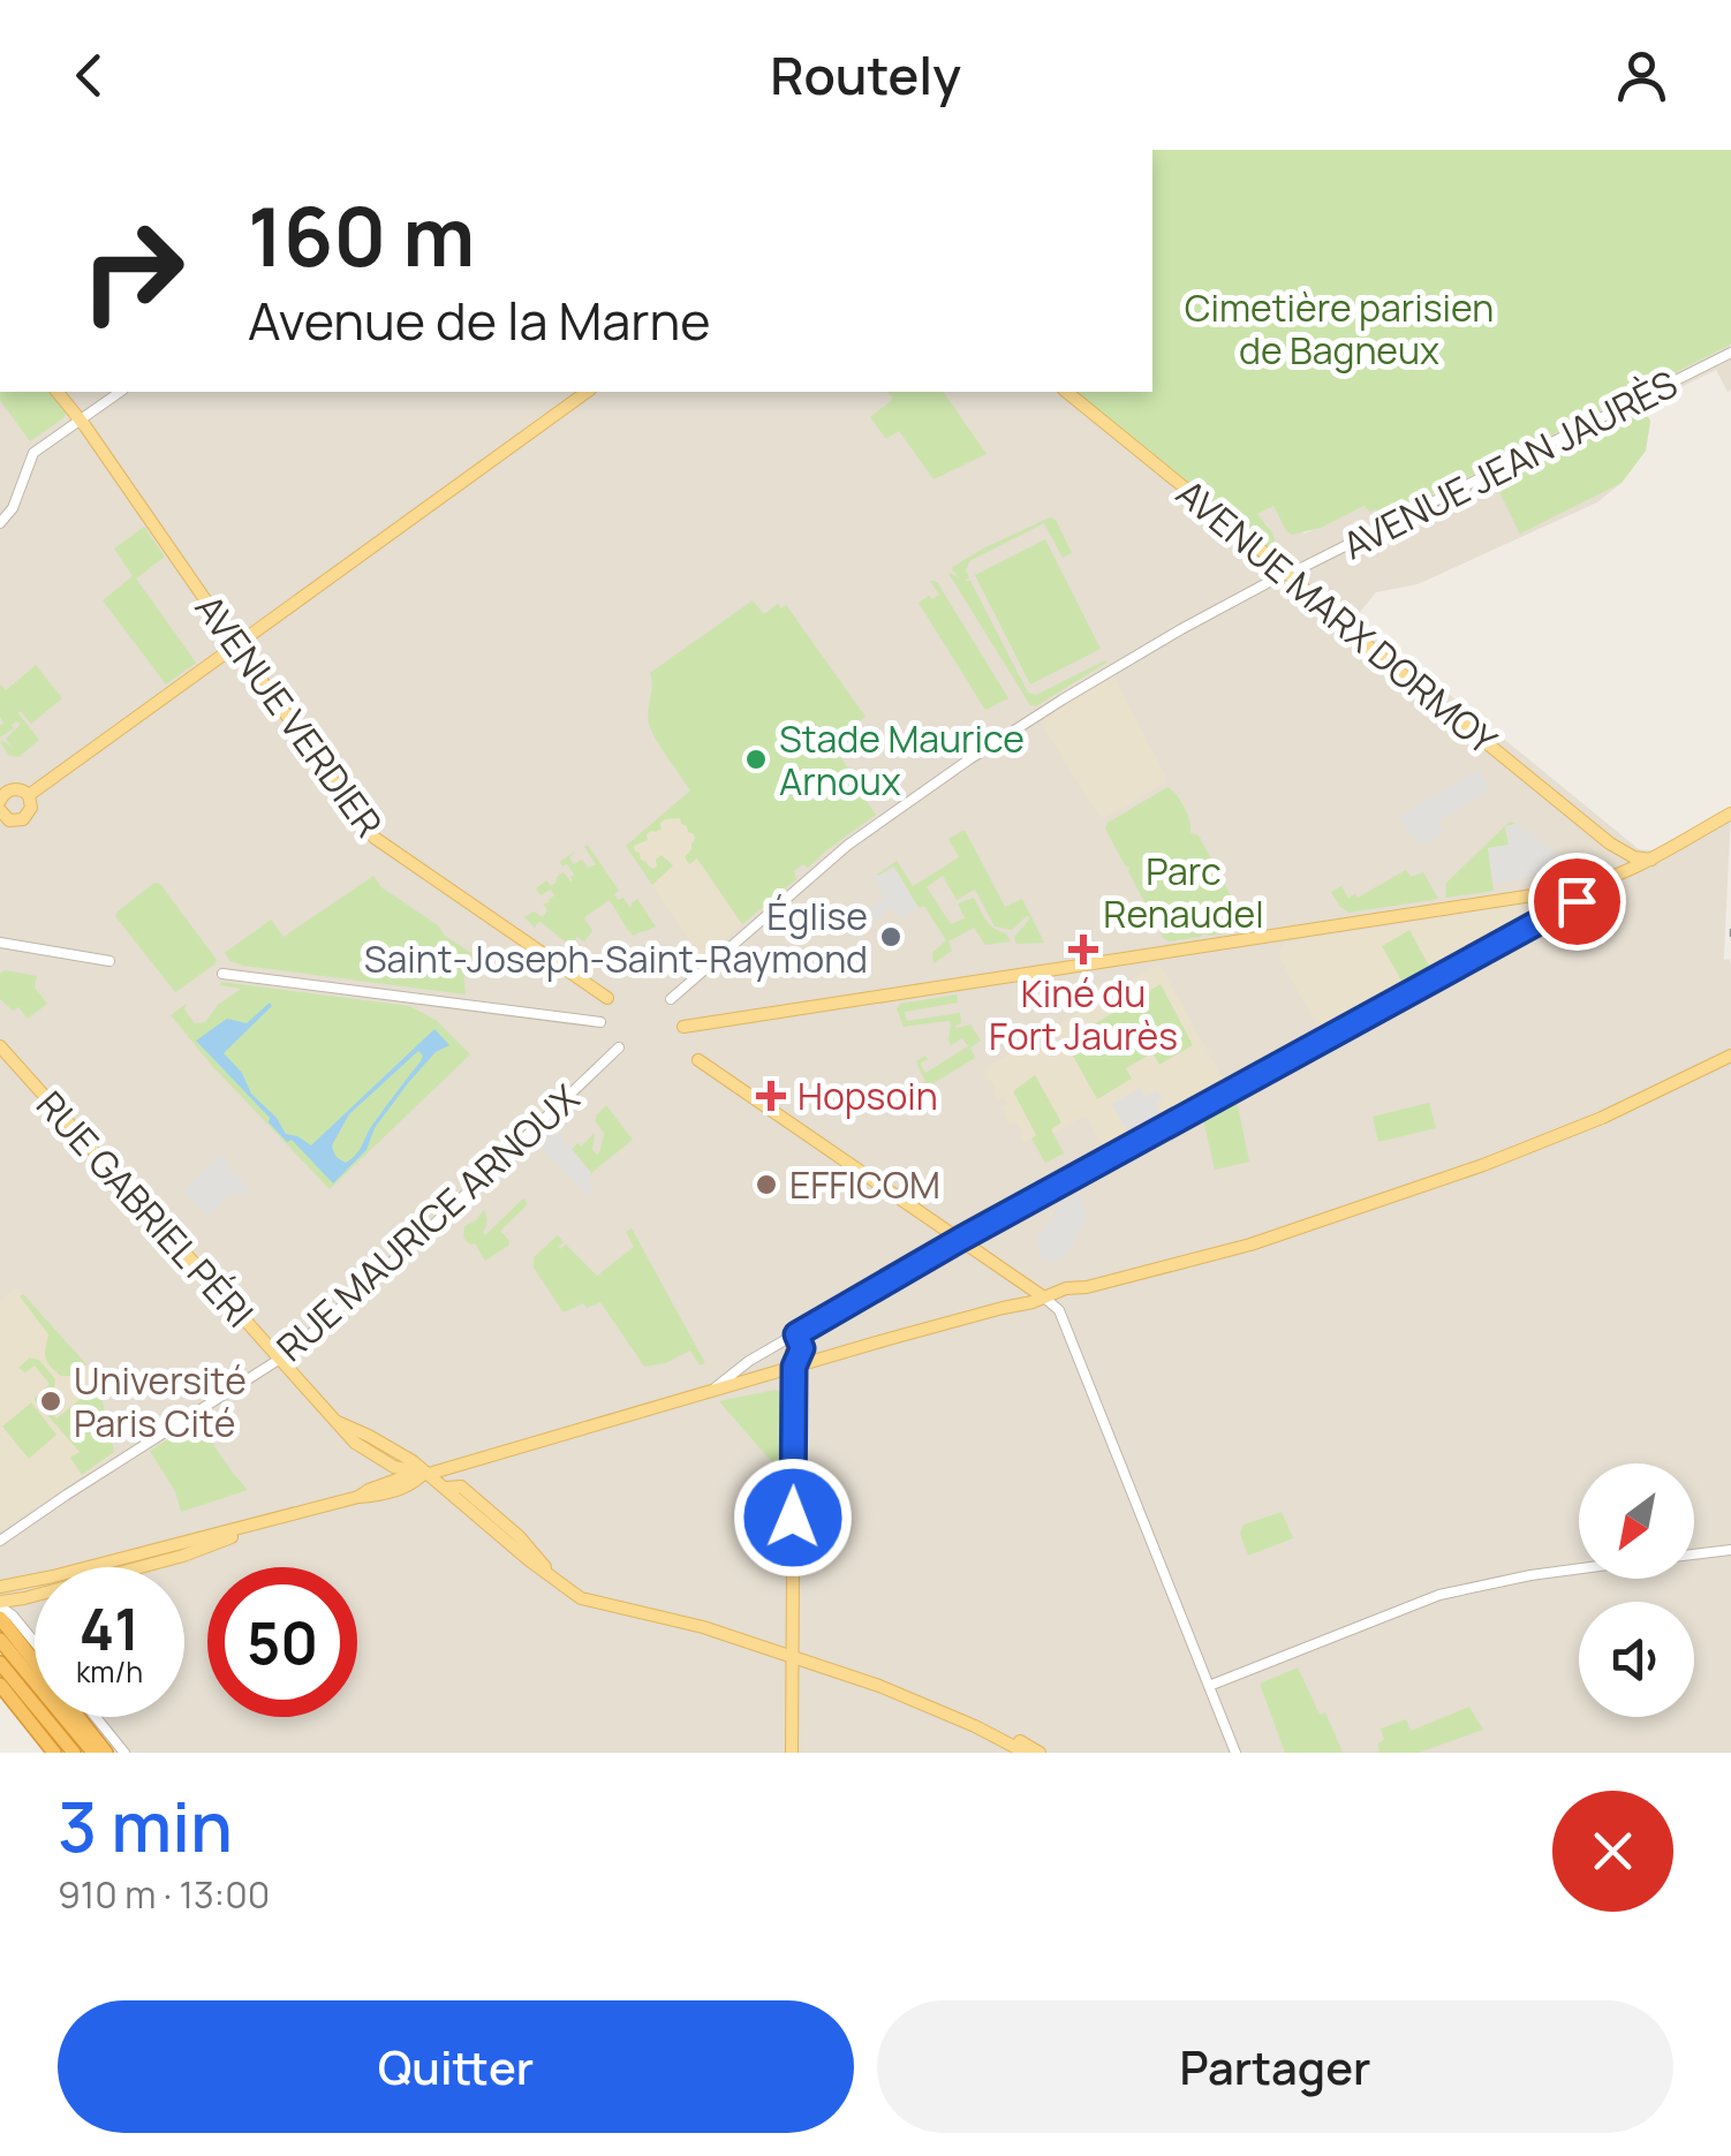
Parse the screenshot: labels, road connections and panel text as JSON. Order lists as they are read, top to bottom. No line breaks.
{"streets":{"main road":["AVENUE MARX DORMOY","AVENUE VERDIER","RUE GABRIEL PÉRI"],"street":["AVENUE JEAN JAURÈS","RUE MAURICE ARNOUX"]},"crossings":[["AVENUE JEAN JAURÈS","AVENUE MARX DORMOY"],["RUE GABRIEL PÉRI","RUE MAURICE ARNOUX"]],"parks":["Cimetière parisien de Bagneux","Parc Renaudel"],"places":{"other":["Stade Maurice Arnoux","Église Saint-Joseph-Saint-Raymond","EFFICOM","Université Paris Cité"],"health":["Kiné du Fort Jaurès","Hopsoin"]},"north":"bottom left","page":{"header":"Routely","turn":["160 m","Avenue de la Marne"],"speed":"41 km/h","limit":"50","heading":["3 min","910 m · 13:00"],"buttons":["Quitter","Partager"]}}
